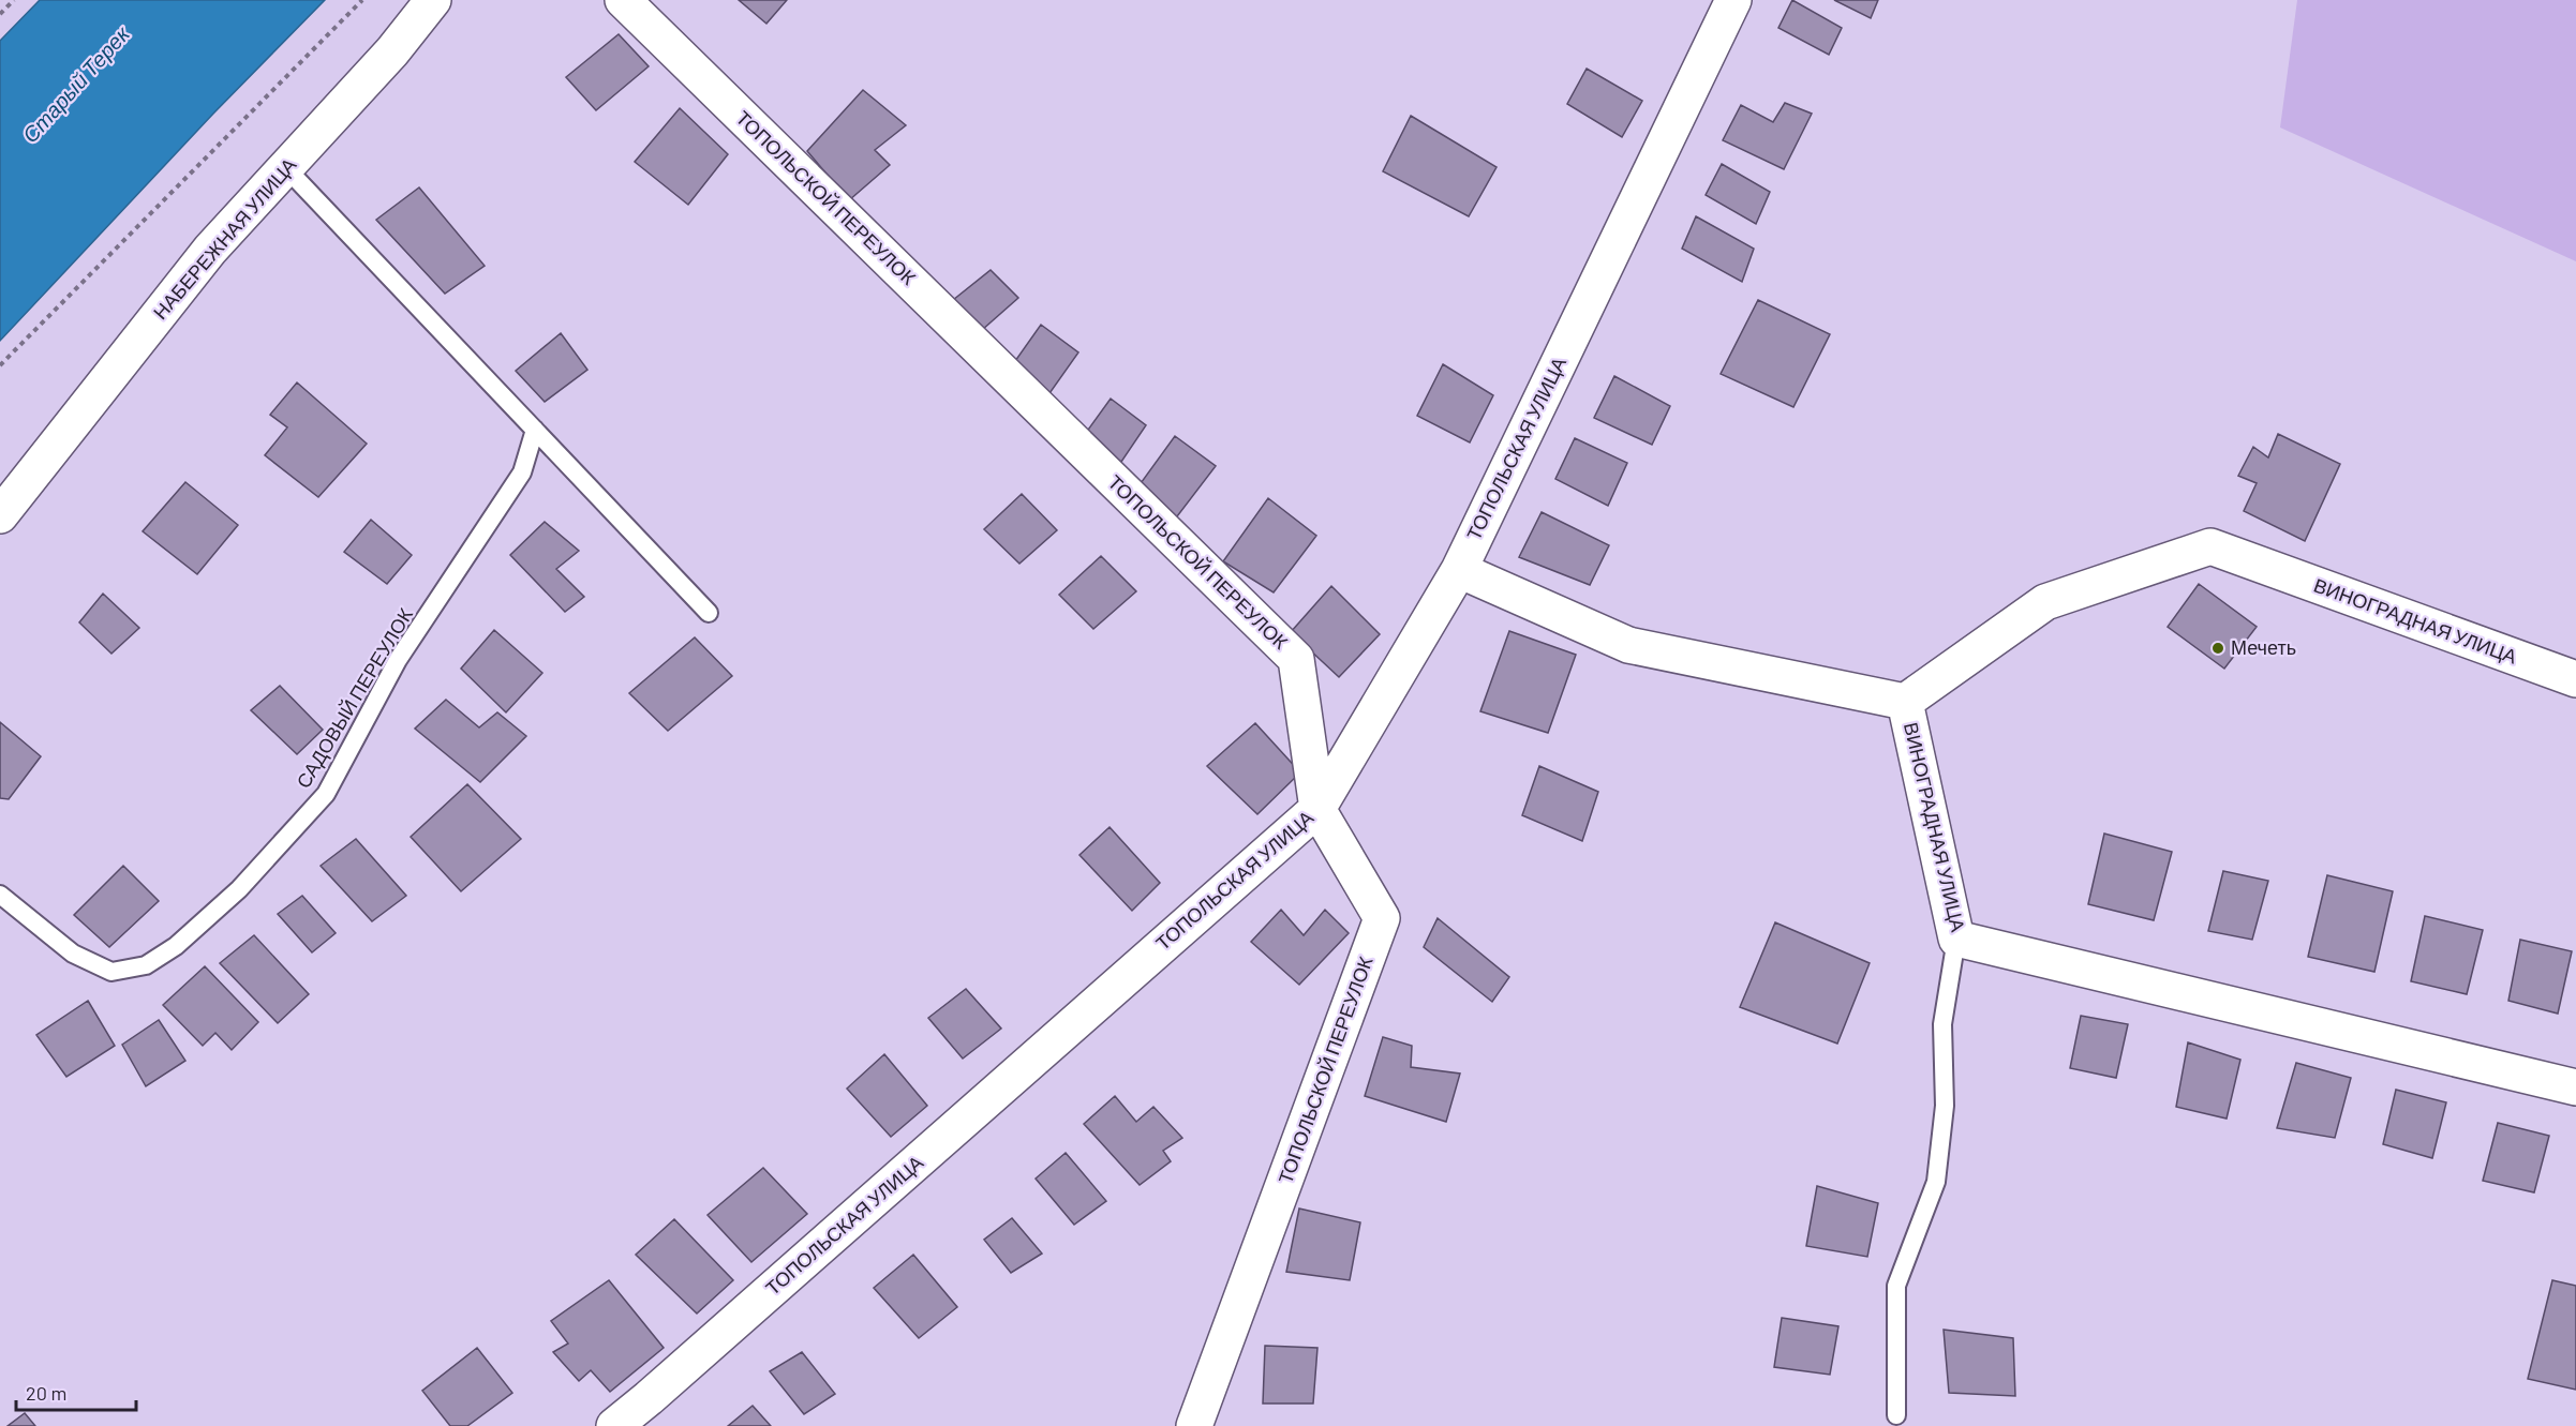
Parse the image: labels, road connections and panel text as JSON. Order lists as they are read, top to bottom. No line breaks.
{"streets":{"street":["ТОПОЛЬСКОЙ ПЕРЕУЛОК","НАБЕРЕЖНАЯ УЛИЦА","ТОПОЛЬСКАЯ УЛИЦА","ВИНОГРАДНАЯ УЛИЦА"],"lane":["САДОВЫЙ ПЕРЕУЛОК"]},"crossings":[["ТОПОЛЬСКОЙ ПЕРЕУЛОК","ТОПОЛЬСКАЯ УЛИЦА"]],"water":["Старый Терек"],"places":["Мечеть"],"scale_bar":"20 m"}
